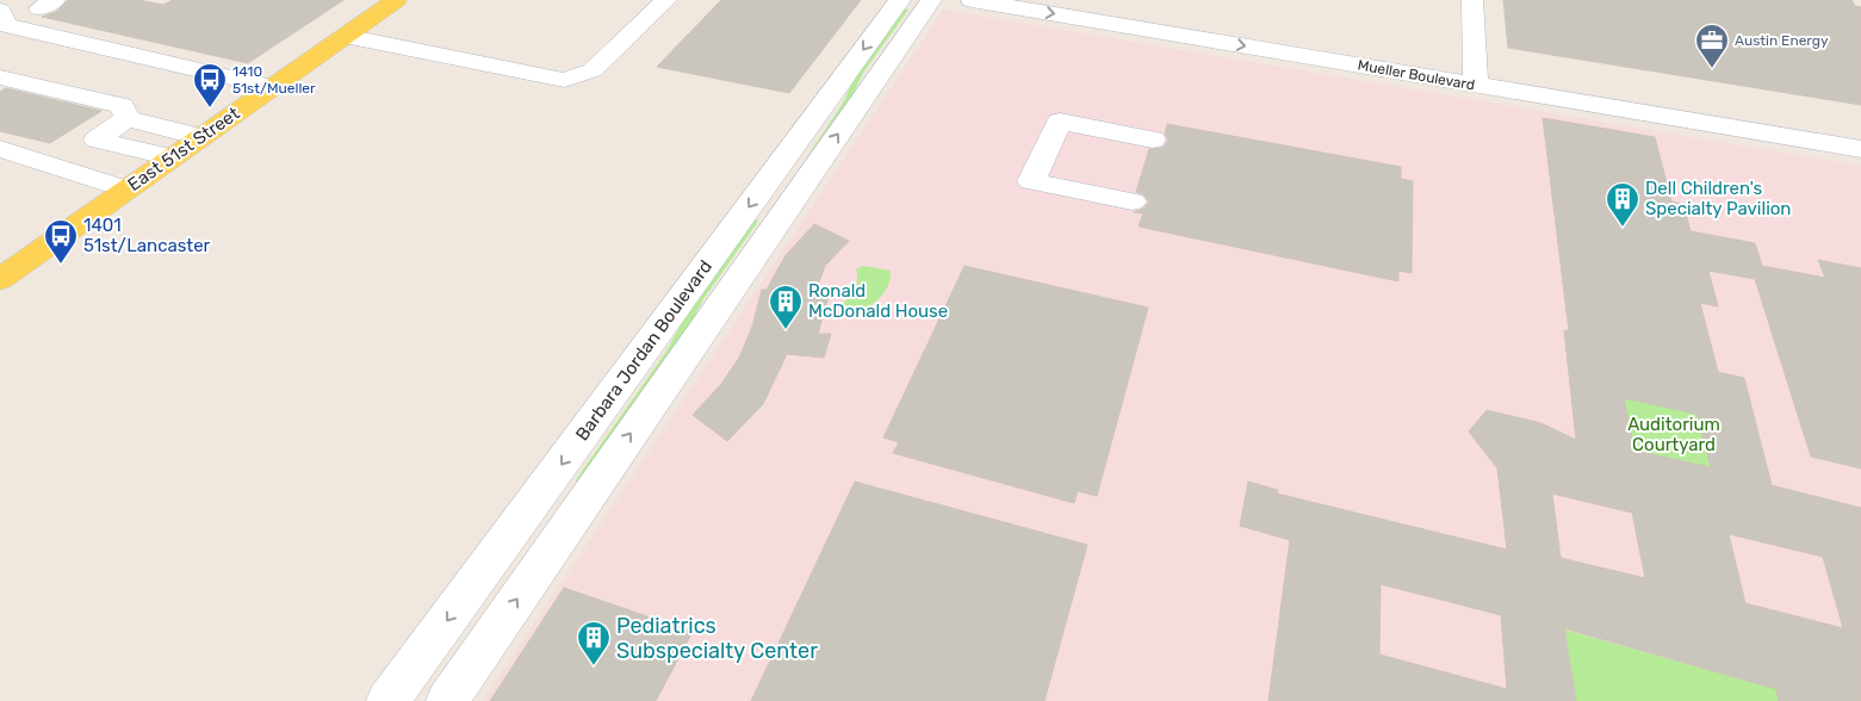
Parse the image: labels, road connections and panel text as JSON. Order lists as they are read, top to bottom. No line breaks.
{"streets":{"main road":["East 51st Street"],"street":["Mueller Boulevard","Barbara Jordan Boulevard"]},"parks":["Auditorium Courtyard"],"places":{"office":["Austin Energy"],"bus stop":["1410 51st/Mueller","1401 51st/Lancaster"],"building":["Dell Children's Specialty Pavilion","Ronald McDonald House","Pediatrics Subspecialty Center"]}}
